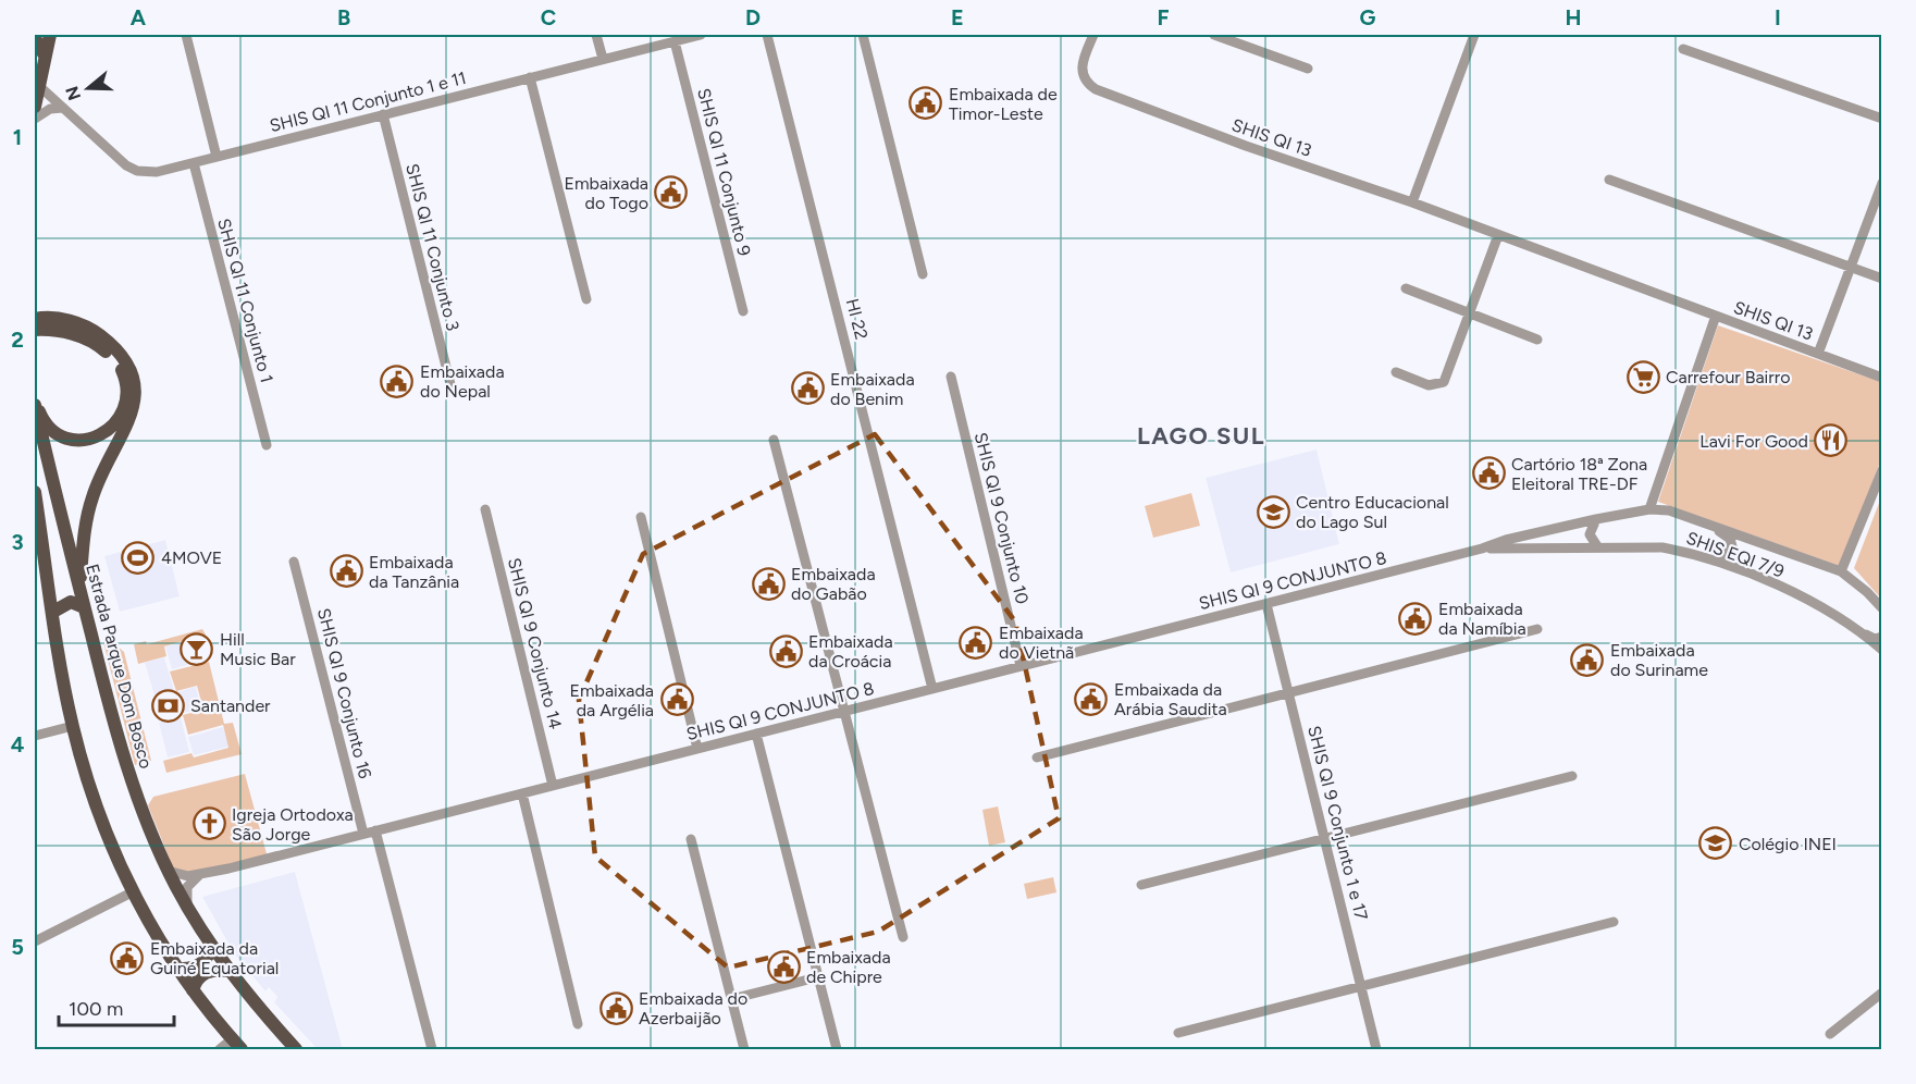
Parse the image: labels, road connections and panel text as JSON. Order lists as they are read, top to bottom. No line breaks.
{"streets":{"main road":["Estrada Parque Dom Bosco"],"street":["SHIS QI 11 Conjunto 1 e 11","SHIS QI 13","SHIS QI 11 Conjunto 9","SHIS QI 11 Conjunto 3","SHIS QI 11 Conjunto 1","HI 22","SHIS QI 9 Conjunto 10","SHIS EQI 7/9","SHIS QI 9 CONJUNTO 8","SHIS QI 9 Conjunto 14","SHIS QI 9 Conjunto 16","SHIS QI 9 Conjunto 1 e 17"]},"crossings":[["SHIS QI 11 Conjunto 1 e 11","SHIS QI 11 Conjunto 9"],["SHIS QI 11 Conjunto 1 e 11","SHIS QI 11 Conjunto 3"],["SHIS QI 11 Conjunto 1 e 11","SHIS QI 11 Conjunto 1"],["HI 22","SHIS QI 9 CONJUNTO 8"],["SHIS QI 9 Conjunto 10","SHIS QI 9 CONJUNTO 8"],["SHIS EQI 7/9","SHIS QI 9 CONJUNTO 8"],["SHIS QI 9 CONJUNTO 8","SHIS QI 9 Conjunto 14"],["SHIS QI 9 CONJUNTO 8","SHIS QI 9 Conjunto 16"],["SHIS QI 9 CONJUNTO 8","SHIS QI 9 Conjunto 1 e 17"]],"districts":["LAGO SUL"],"places":{"public building":["Embaixada de Timor-Leste","Embaixada do Togo","Embaixada do Nepal","Embaixada do Benim","Cartório 18ª Zona Eleitoral TRE-DF","Embaixada da Tanzânia","Embaixada do Gabão","Embaixada da Namíbia","Embaixada do Vietnã","Embaixada da Croácia","Embaixada do Suriname","Embaixada da Arábia Saudita","Embaixada da Argélia","Embaixada da Guiné Equatorial","Embaixada de Chipre","Embaixada do Azerbaijão"],"supermarket":["Carrefour Bairro"],"restaurant":["Lavi For Good"],"school or university":["Centro Educacional do Lago Sul","Colégio INEI"],"sports":["4MOVE"],"bar":["Hill Music Bar"],"bank":["Santander"],"church":["Igreja Ortodoxa São Jorge"]},"scale_bar":"100 m","north":"left","grid":{"columns":["A","B","C","D","E","F","G","H","I"],"rows":["1","2","3","4","5"]}}
